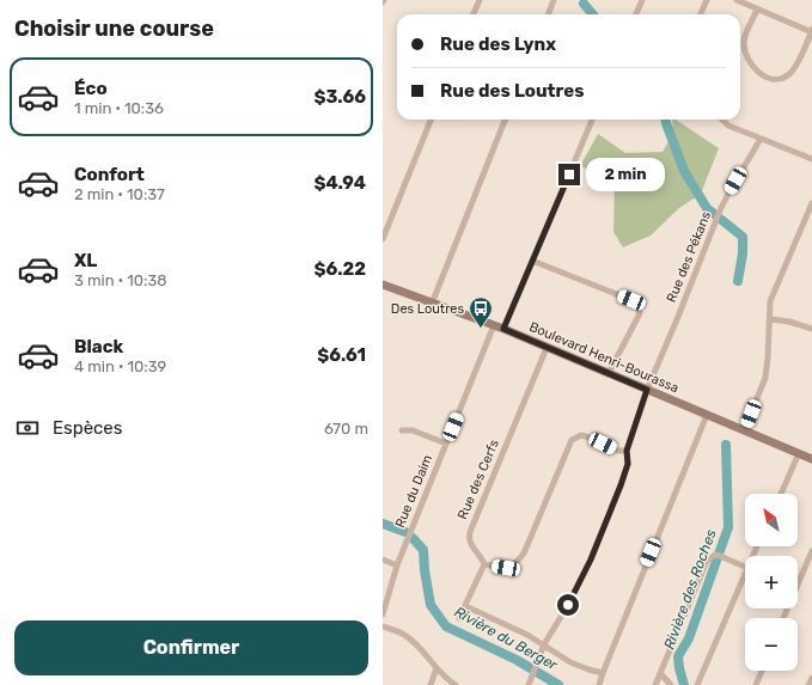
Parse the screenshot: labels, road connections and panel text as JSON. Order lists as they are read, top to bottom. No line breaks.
{"streets":{"main road":["Boulevard Henri-Bourassa"],"street":["Rue des Pékans","Rue des Cerfs","Rue du Daim"]},"crossings":[["Rue des Pékans","Boulevard Henri-Bourassa"],["Boulevard Henri-Bourassa","Rue des Cerfs"],["Boulevard Henri-Bourassa","Rue du Daim"]],"water":["Rivière des Roches","Rivière du Berger"],"places":{"bus stop":["Des Loutres"]},"north":"top left","page":{"heading":"Choisir une course","banner":["Rue des Lynx","Rue des Loutres"],"list":[{"name":"Éco","note":"1 min · 10:36","value":"$3.66"},{"name":"Confort","note":"2 min · 10:37","value":"$4.94"},{"name":"XL","note":"3 min · 10:38","value":"$6.22"},{"name":"Black","note":"4 min · 10:39","value":"$6.61"}],"bubble":"2 min","pay":["Espèces","670 m"],"map_buttons":["+","−"],"buttons":"Confirmer"}}
